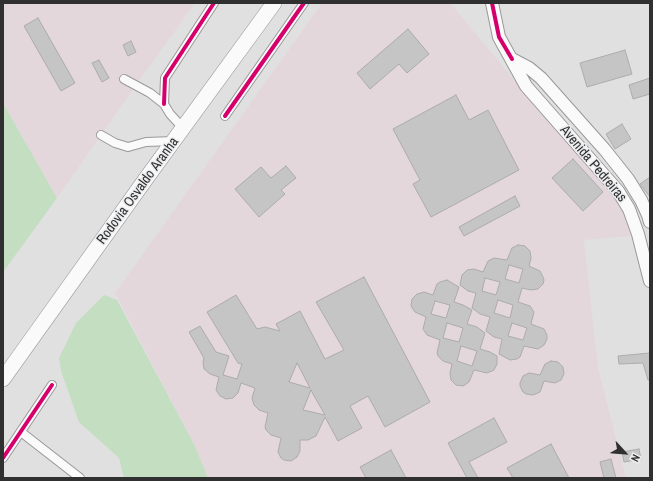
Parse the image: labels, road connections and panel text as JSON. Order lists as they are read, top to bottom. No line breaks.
{"streets":{"highway":["Rodovia Osvaldo Aranha"],"main road":["Avenida Pedreiras"]},"north":"bottom right"}
